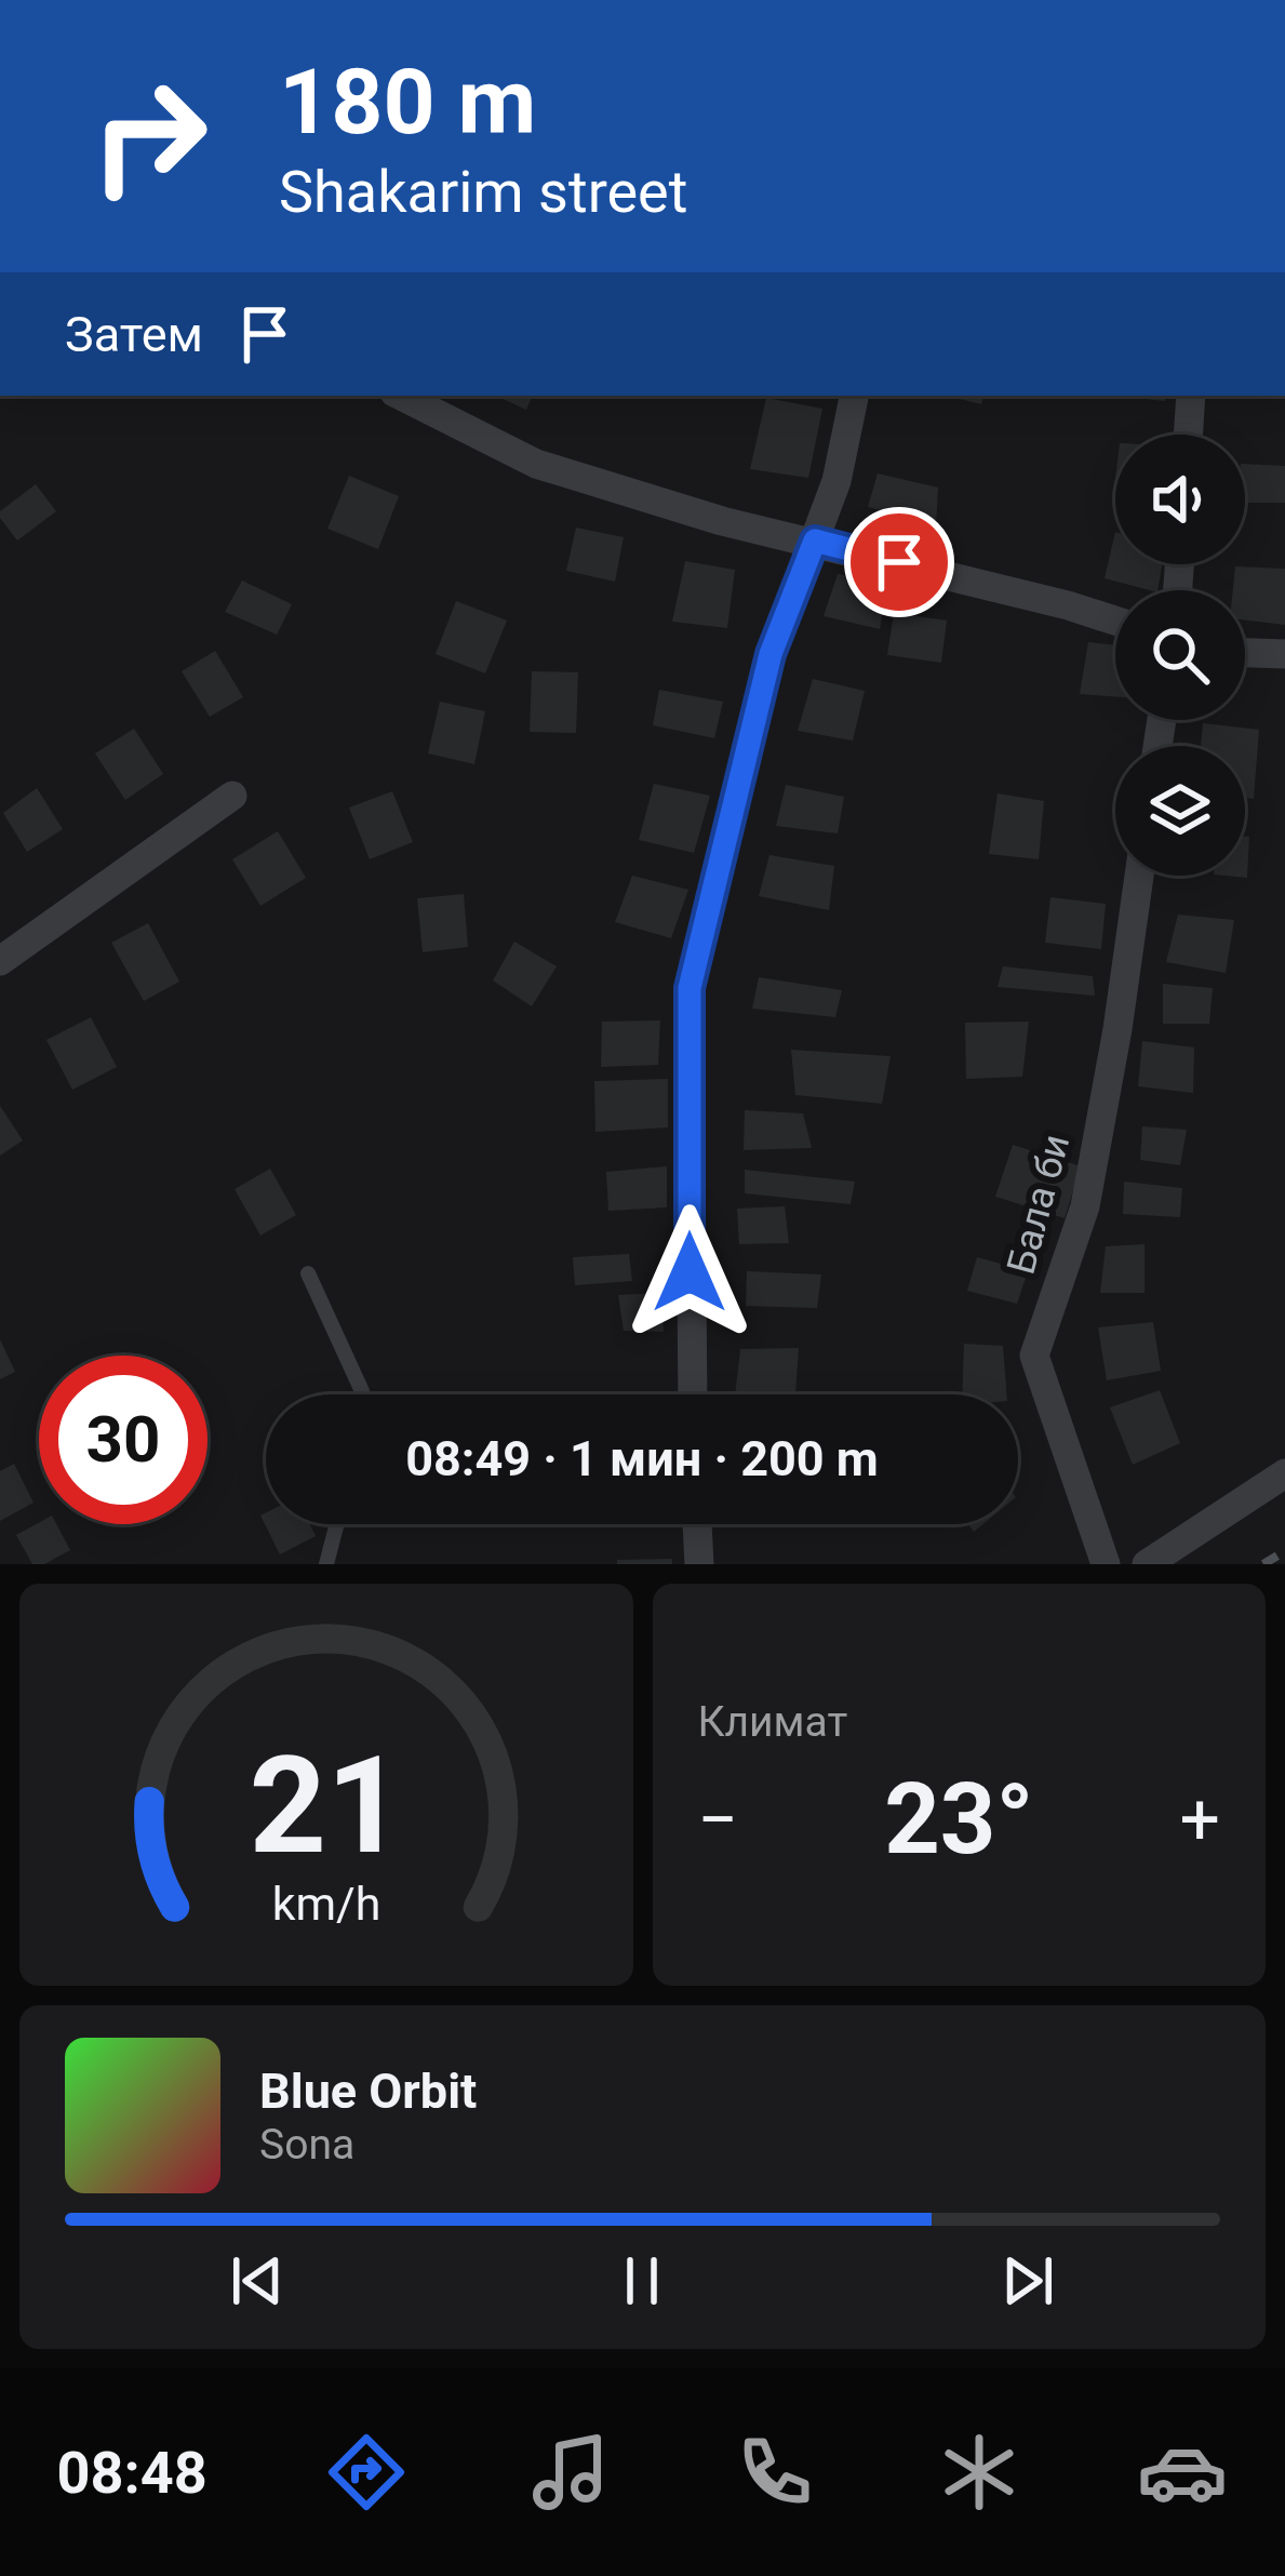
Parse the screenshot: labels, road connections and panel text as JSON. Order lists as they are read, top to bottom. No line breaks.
{"streets":{"street":["Бала би"]},"page":{"turn":["180 m","Shakarim street"],"then":"Затем","limit":"30","trip":"08:49 · 1 мин · 200 m","tile":"Климат","heat":["−","23°","+"],"song":["Blue Orbit","Sona"],"tabs":"08:48","gauge":["21","km/h"]}}
